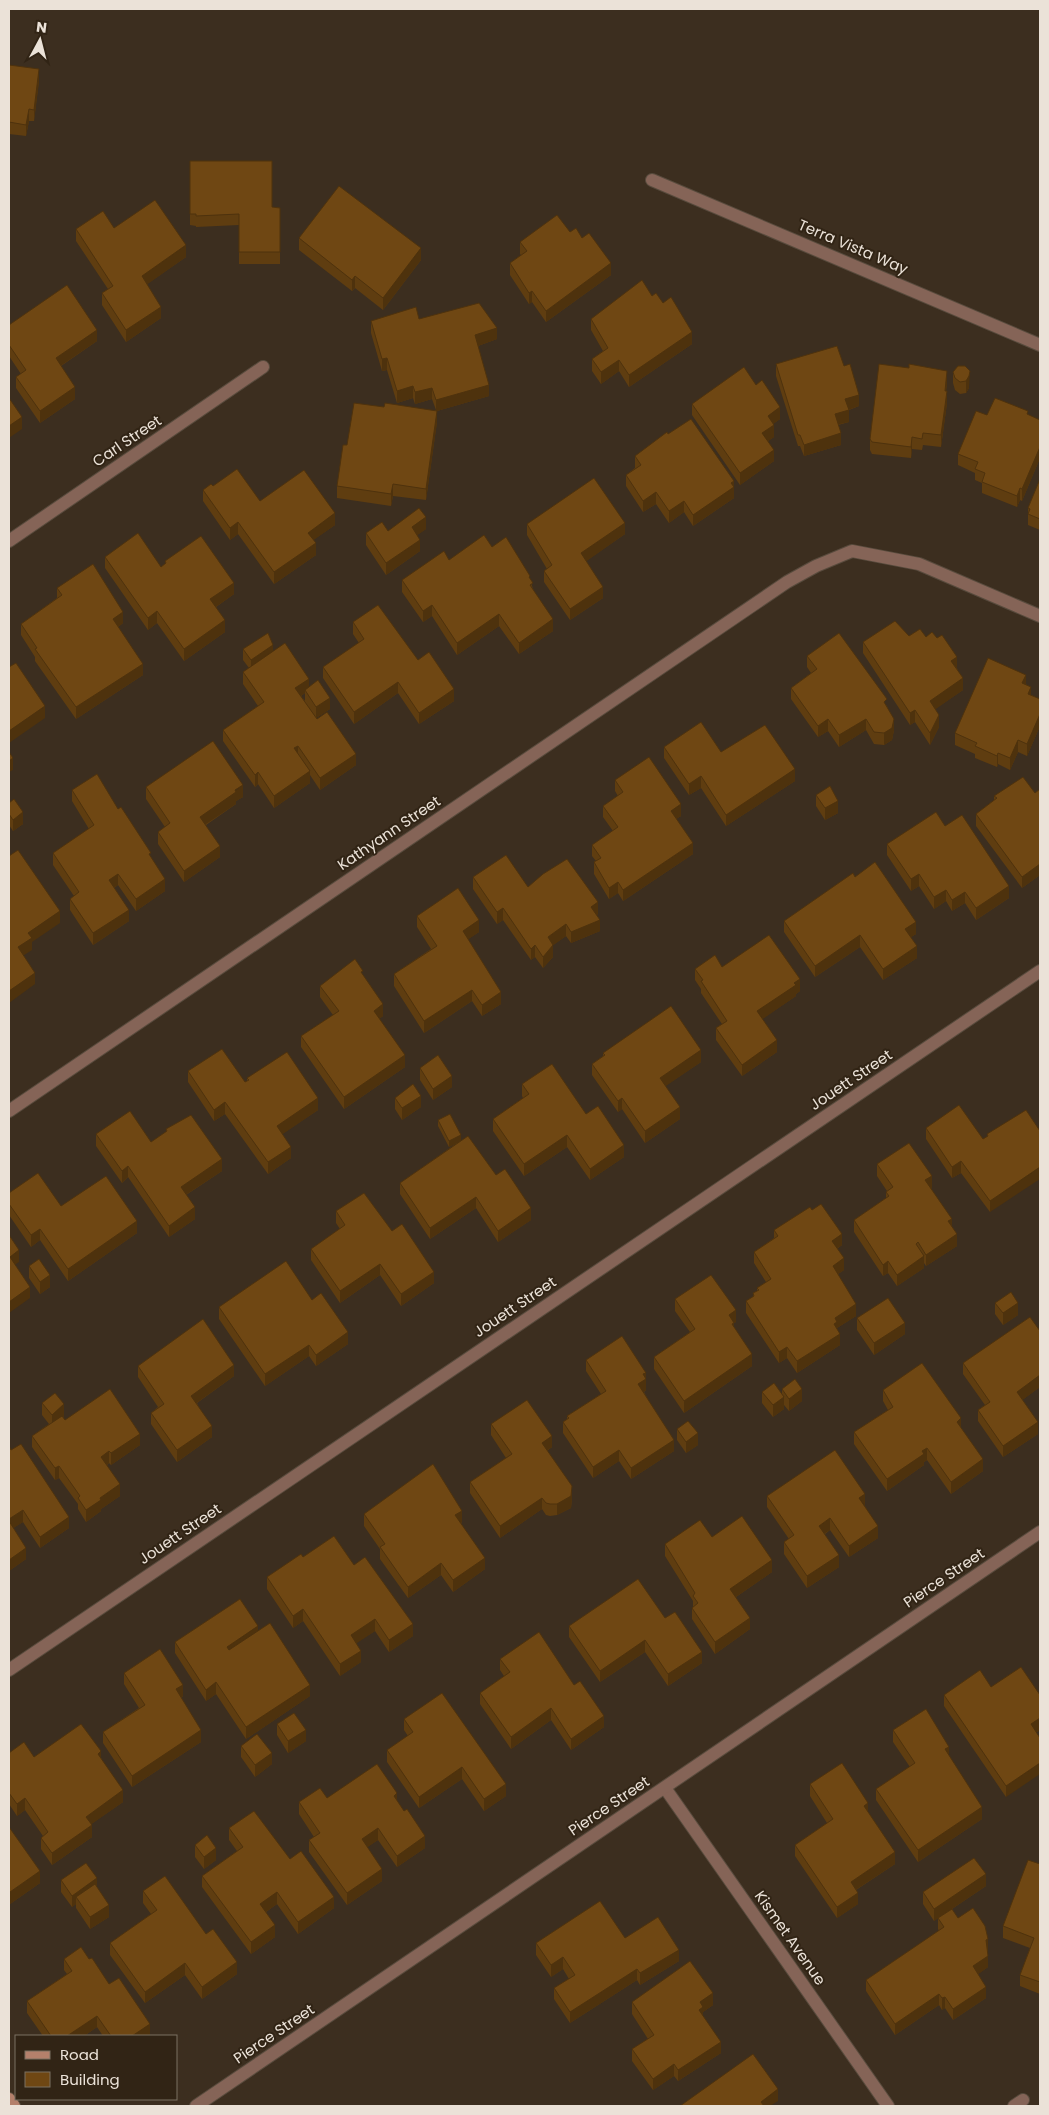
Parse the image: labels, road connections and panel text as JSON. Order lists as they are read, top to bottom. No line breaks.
{"streets":{"street":["Terra Vista Way","Carl Street","Kathyann Street","Jouett Street","Pierce Street","Kismet Avenue"]},"crossings":[["Pierce Street","Kismet Avenue"]],"legend":["Road","Building"],"north":"top"}
